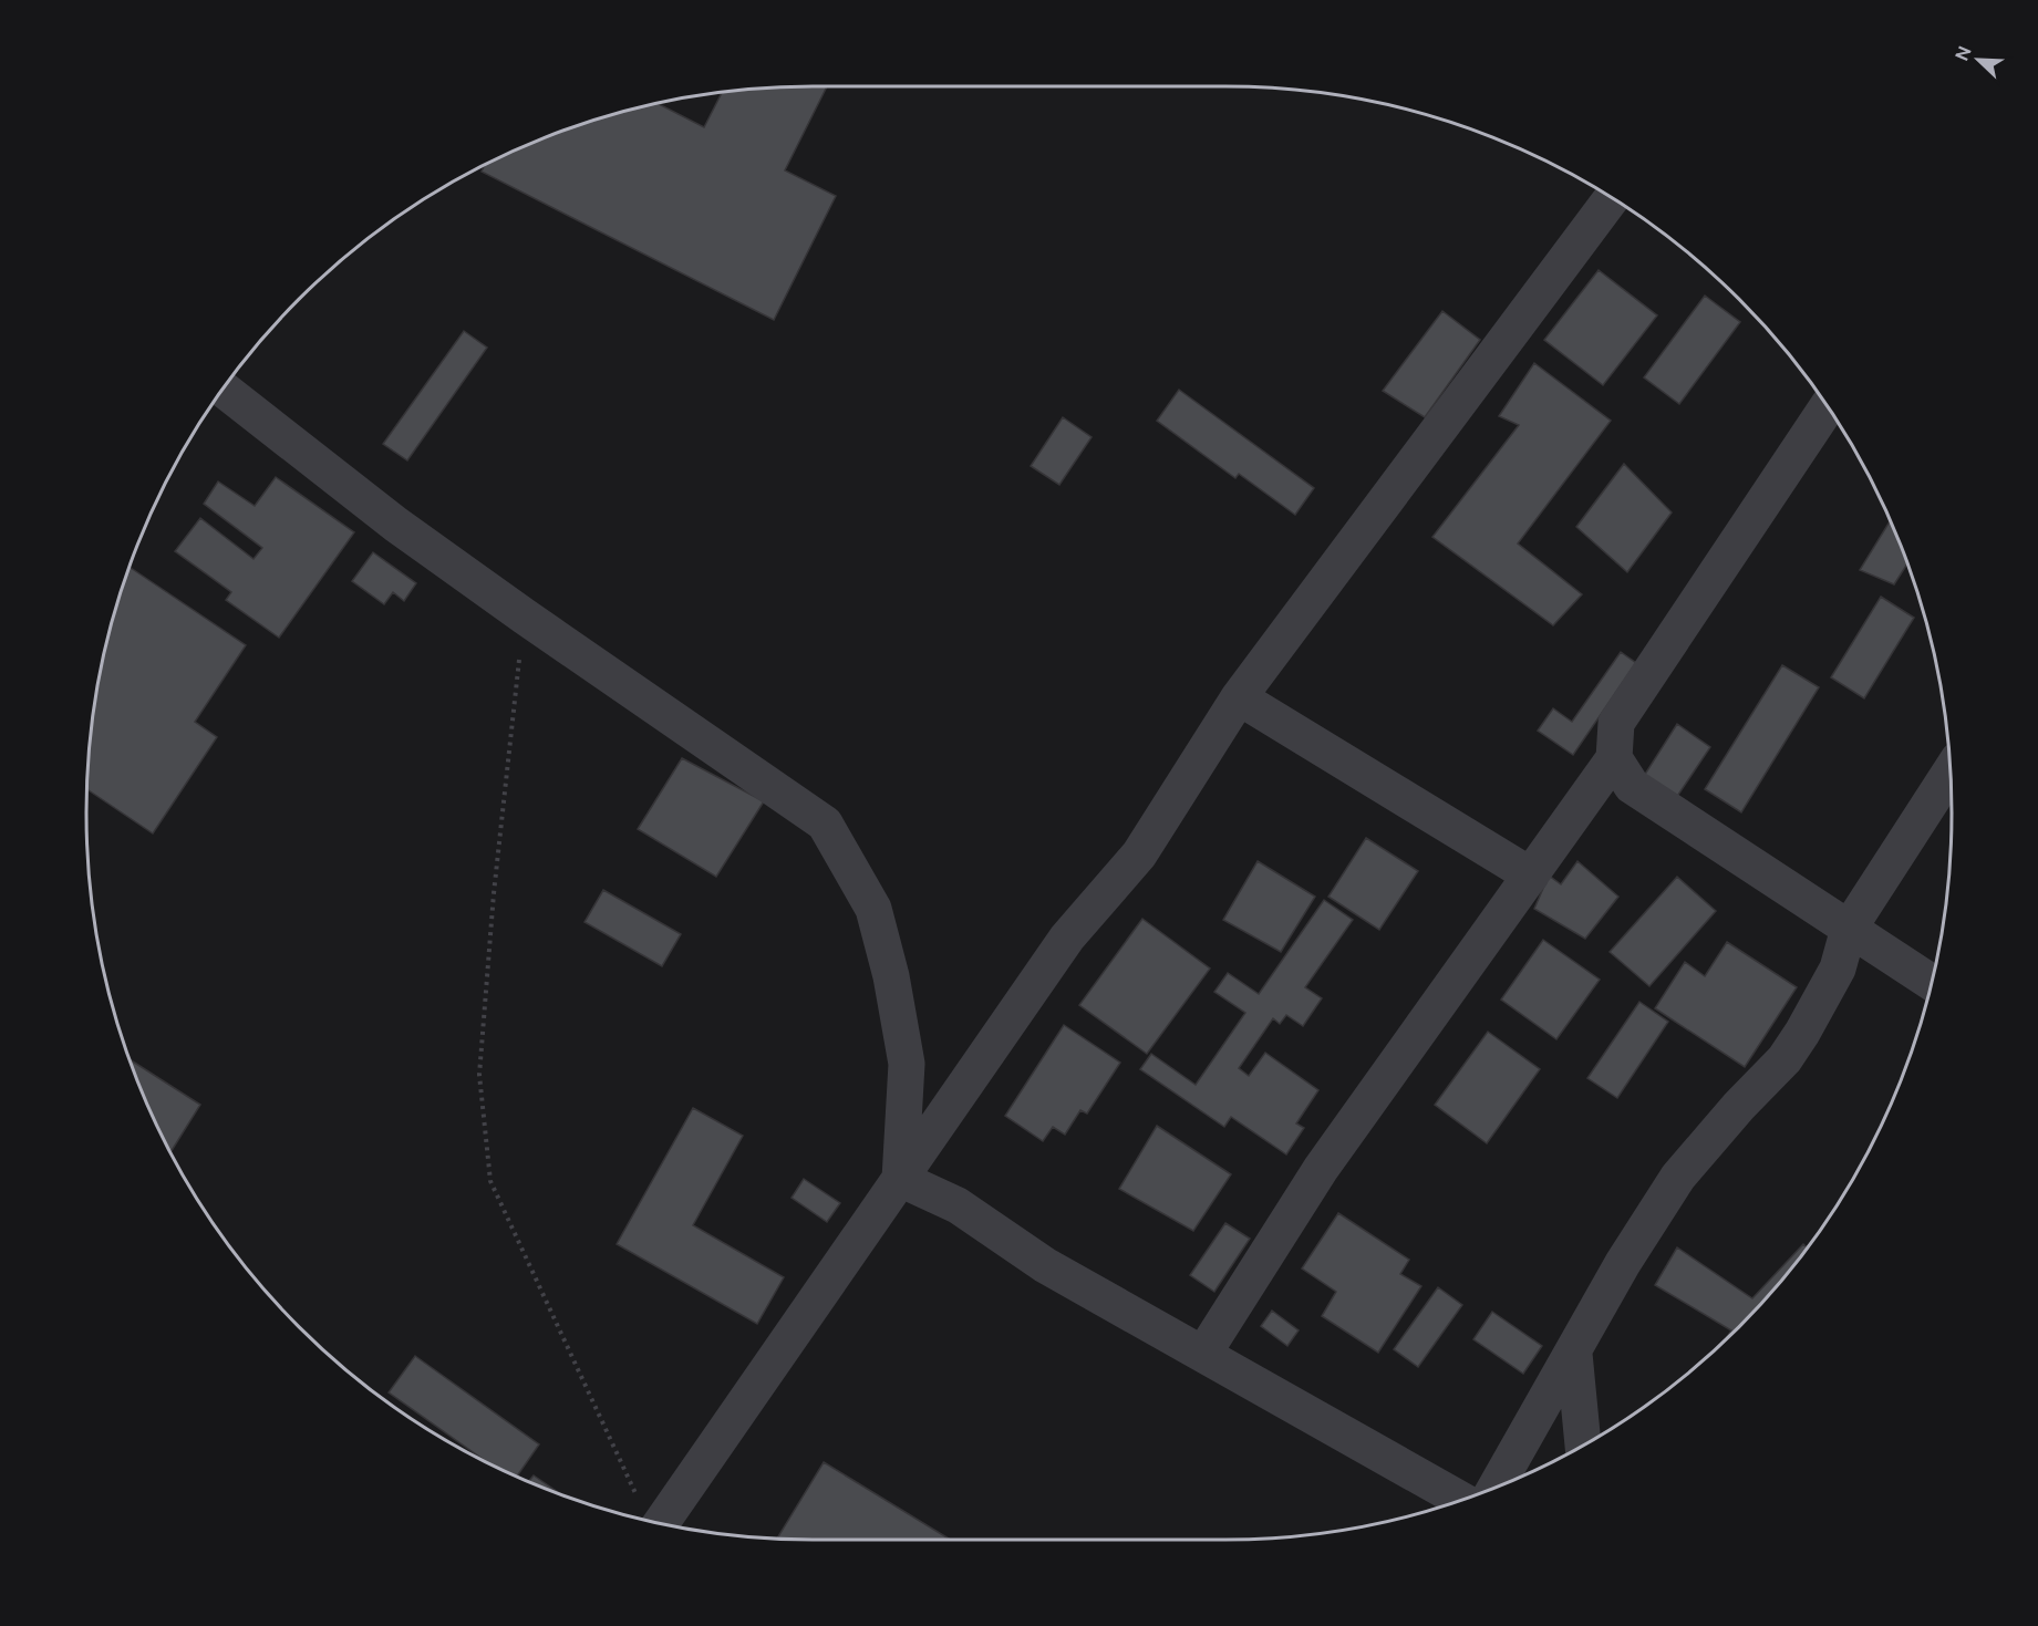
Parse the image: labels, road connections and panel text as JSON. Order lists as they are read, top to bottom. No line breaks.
{"north":"top left"}
